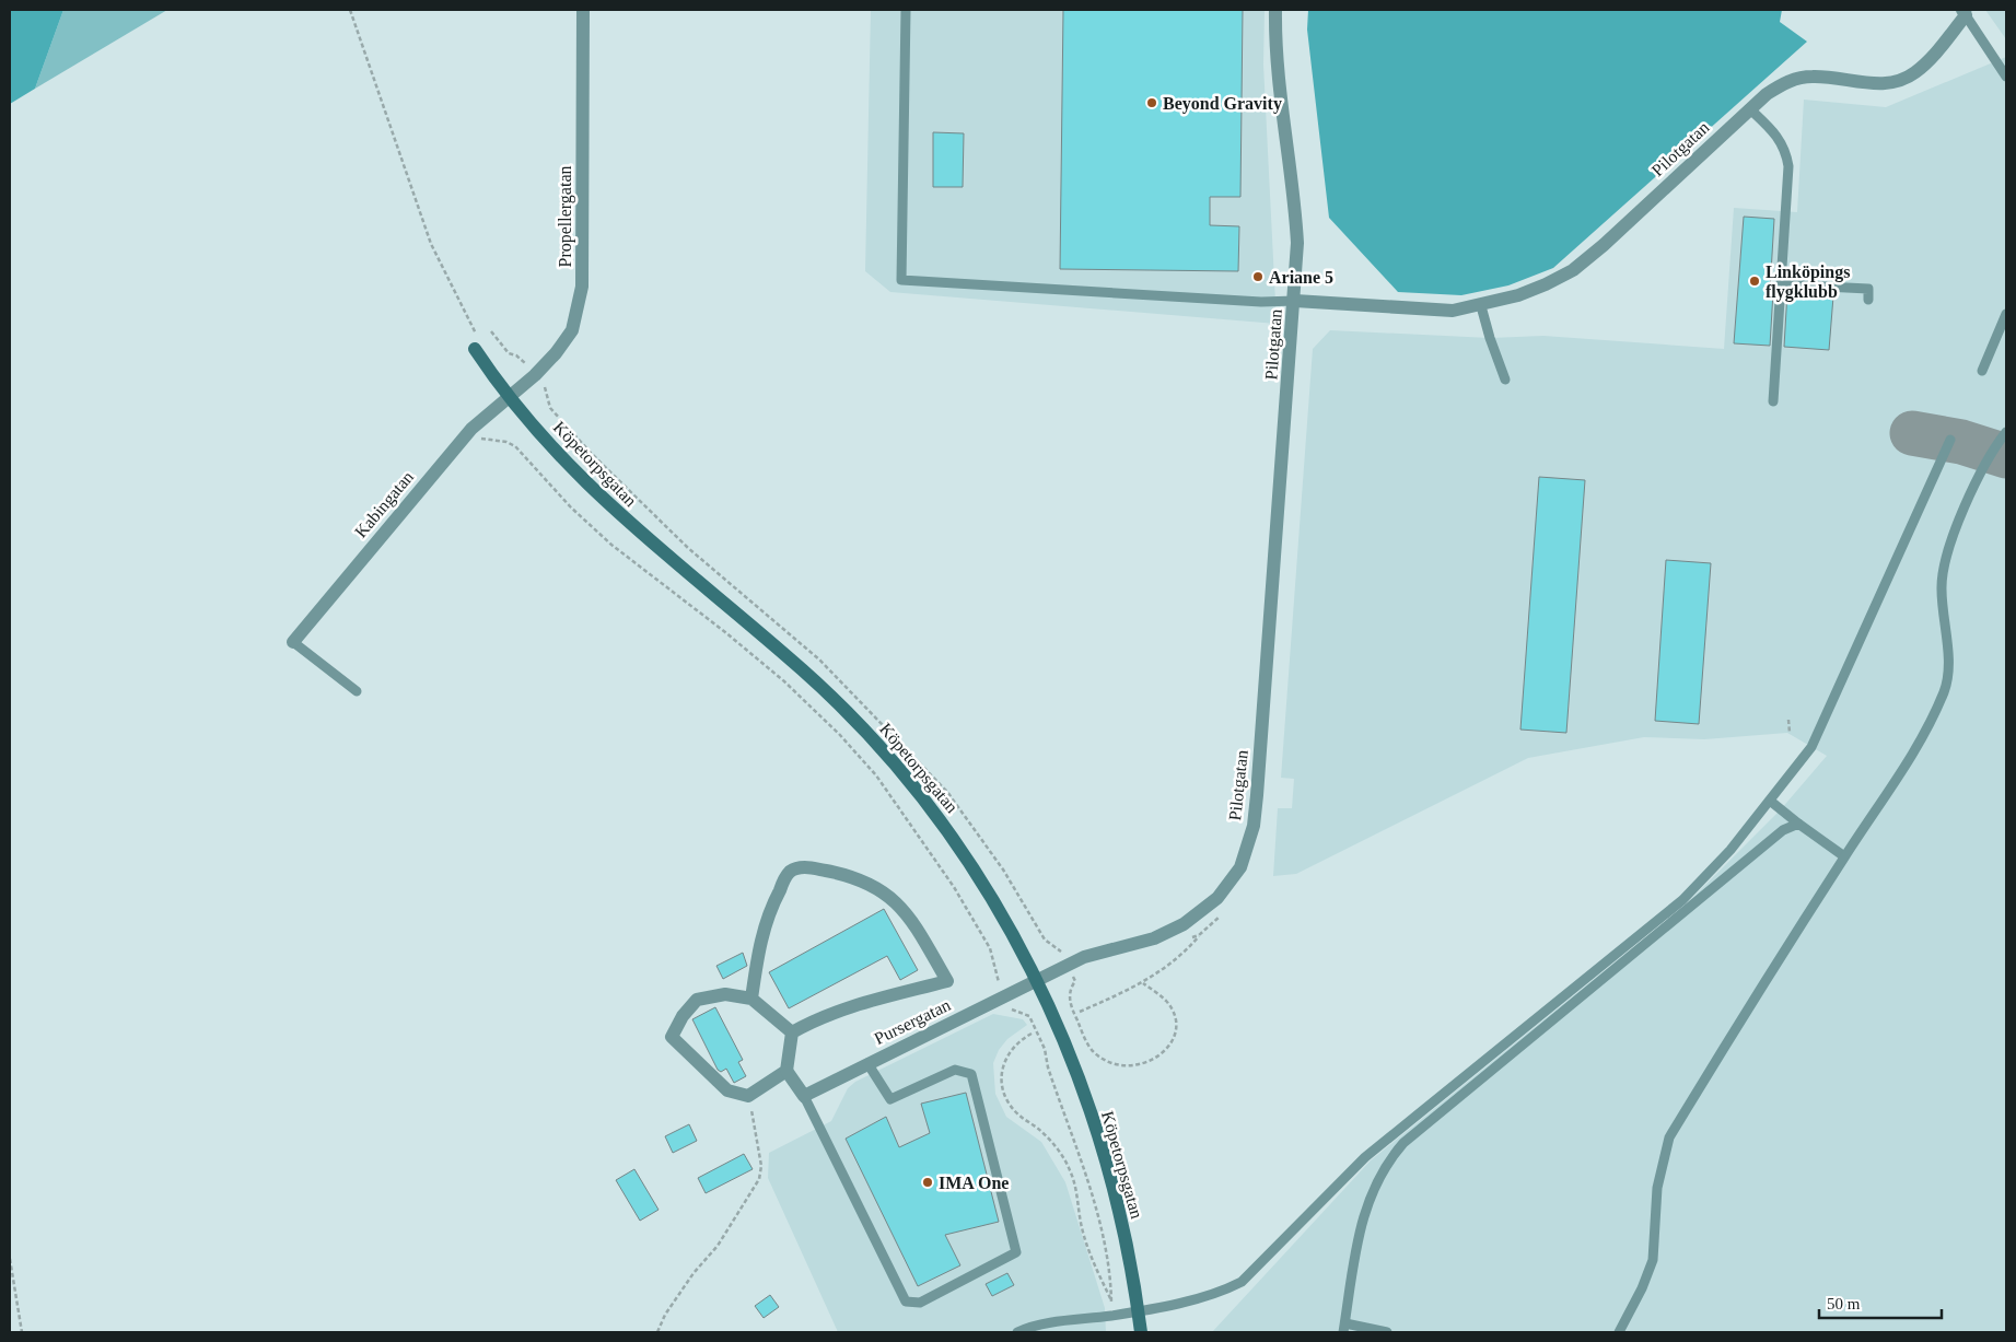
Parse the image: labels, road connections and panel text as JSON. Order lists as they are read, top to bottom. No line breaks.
{"streets":{"street":["Pilotgatan","Propellergatan","Köpetorpsgatan","Kabingatan","Pursergatan"]},"crossings":[["Pilotgatan","Köpetorpsgatan"],["Pilotgatan","Pursergatan"],["Propellergatan","Köpetorpsgatan"],["Propellergatan","Kabingatan"],["Köpetorpsgatan","Kabingatan"],["Köpetorpsgatan","Pursergatan"]],"places":["Beyond Gravity","Ariane 5","Linköpings flygklubb","IMA One"],"scale_bar":"50 m"}
